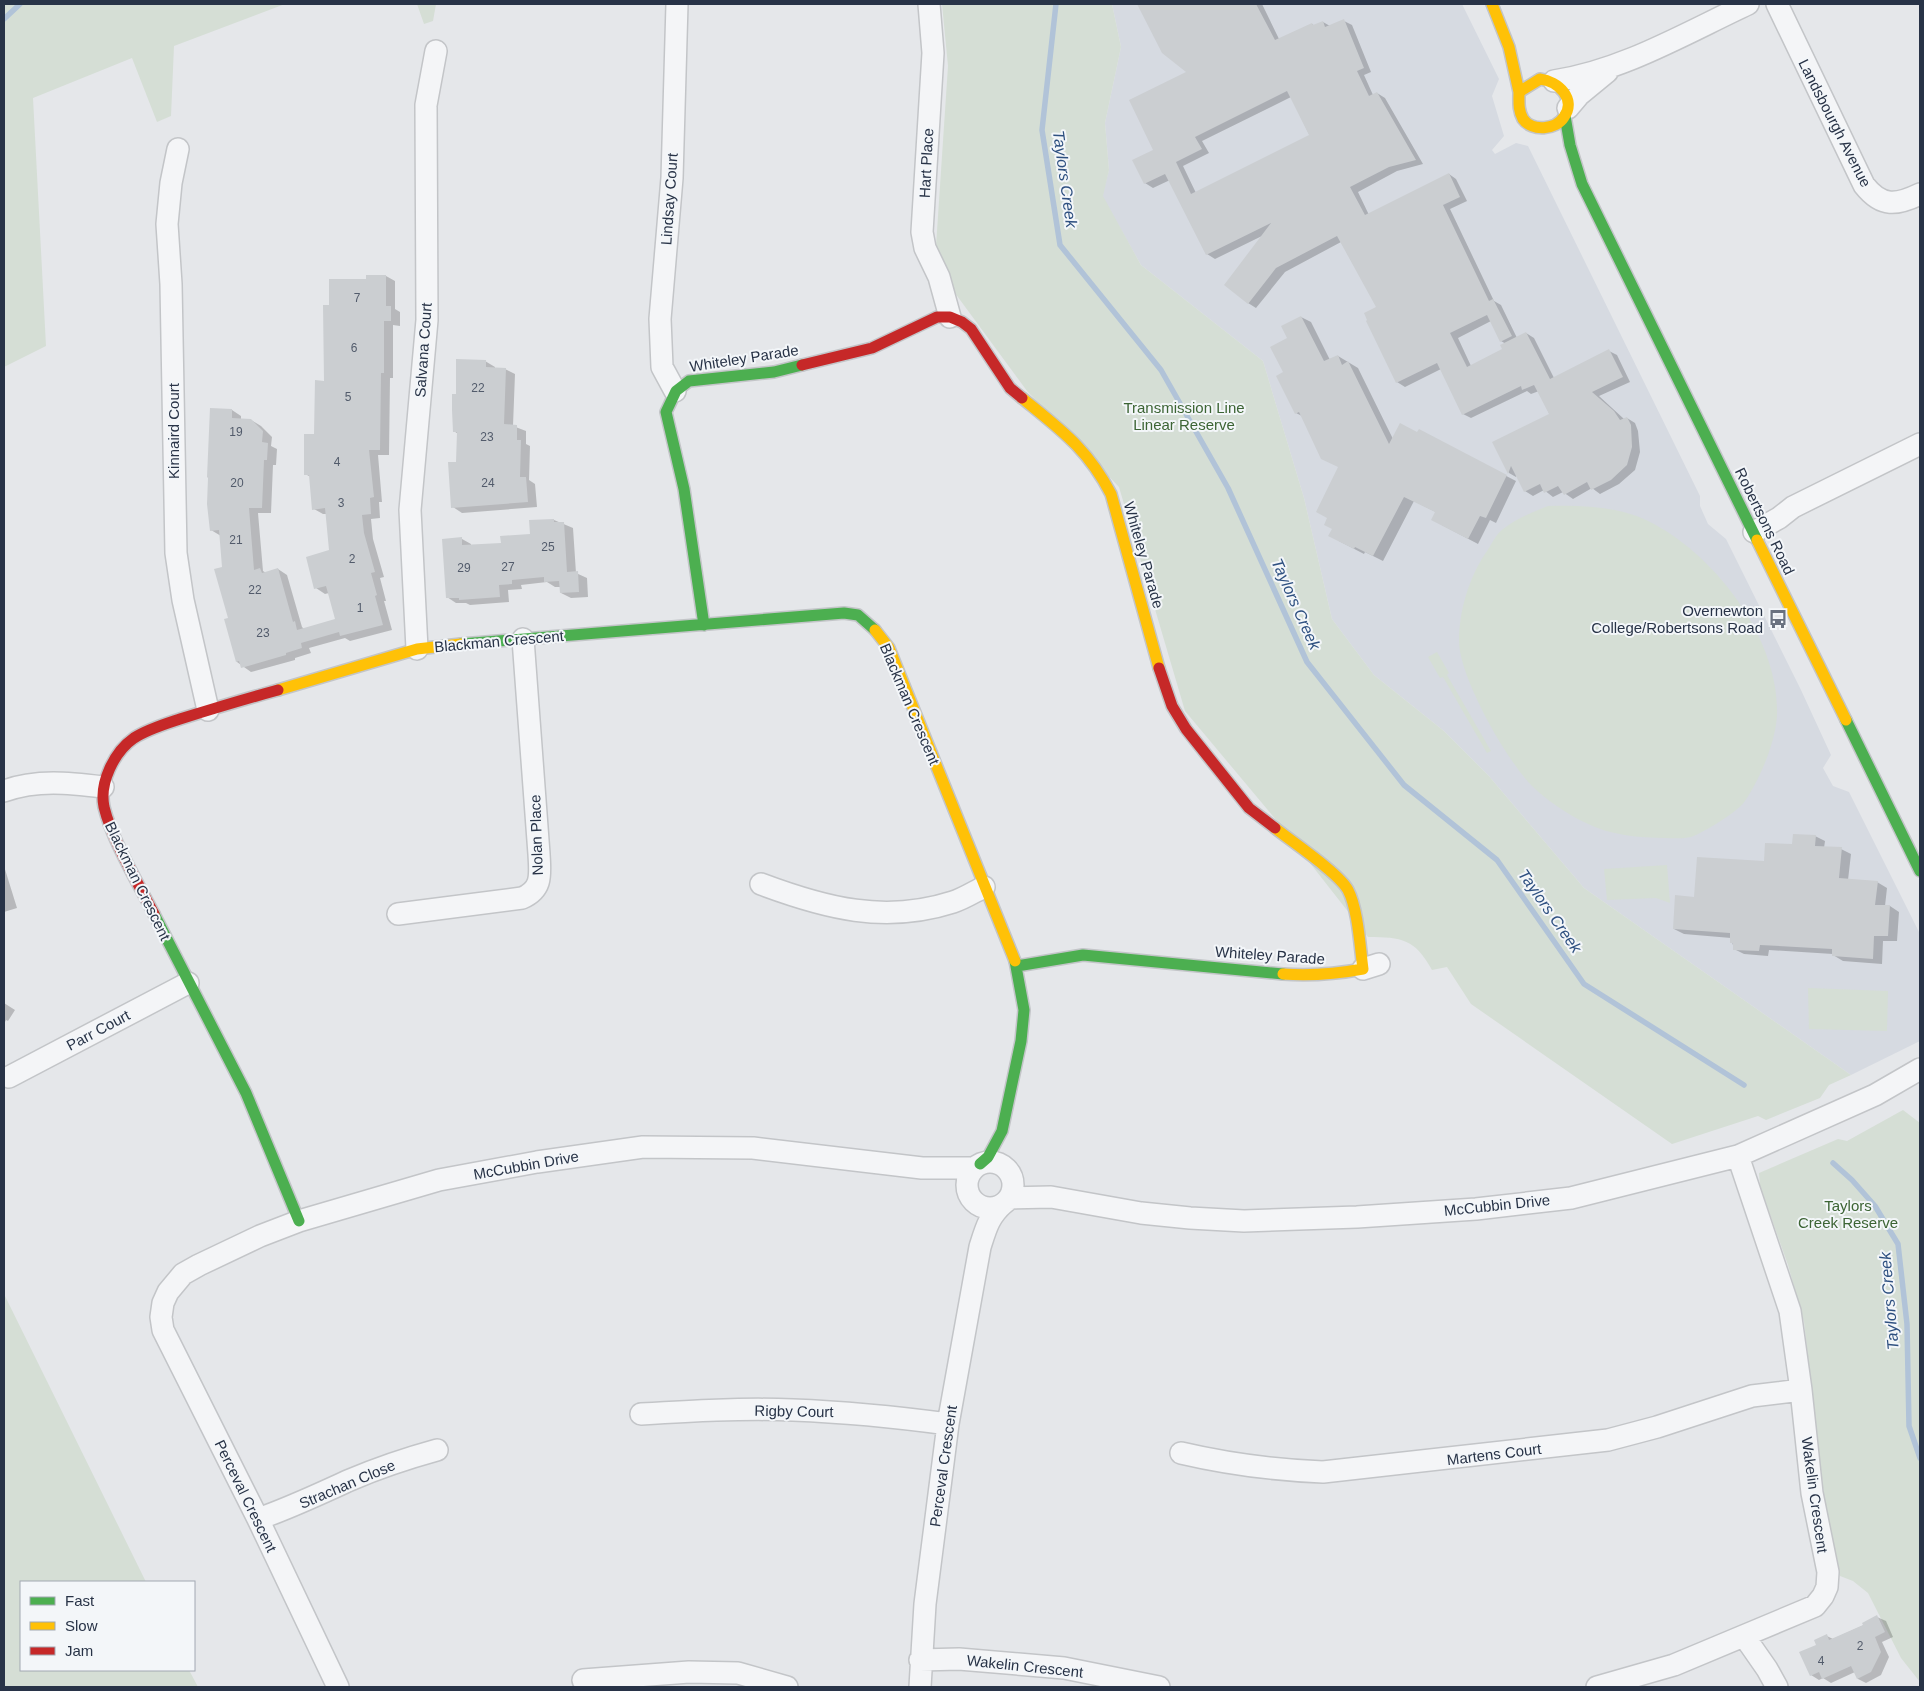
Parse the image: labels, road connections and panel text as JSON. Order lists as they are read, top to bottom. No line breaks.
{"streets":{"street":["Landsbourgh Avenue","Hart Place","Lindsay Court","Salvana Court","Whiteley Parade","Kinnaird Court","Robertsons Road","Blackman Crescent","Nolan Place","Parr Court","McCubbin Drive","Rigby Court","Martens Court","Perceval Crescent","Strachan Close","Wakelin Crescent"]},"crossings":[["Hart Place","Whiteley Parade"],["Lindsay Court","Whiteley Parade"],["Salvana Court","Blackman Crescent"],["Whiteley Parade","Blackman Crescent"],["Kinnaird Court","Blackman Crescent"],["Blackman Crescent","Nolan Place"],["Blackman Crescent","Parr Court"],["Blackman Crescent","McCubbin Drive"],["Blackman Crescent","Perceval Crescent"],["McCubbin Drive","Perceval Crescent"],["McCubbin Drive","Wakelin Crescent"],["Rigby Court","Perceval Crescent"],["Martens Court","Wakelin Crescent"],["Perceval Crescent","Strachan Close"],["Perceval Crescent","Wakelin Crescent"]],"water":["Taylors Creek"],"parks":["Transmission Line Linear Reserve","Taylors Creek Reserve"],"places":{"bus stop":["Overnewton College/Robertsons Road"]},"house_numbers":["7","6","22","5","19","23","4","20","24","3","21","25","2","27","29","22","1","23","2","4"],"legend":["Fast","Slow","Jam"]}
